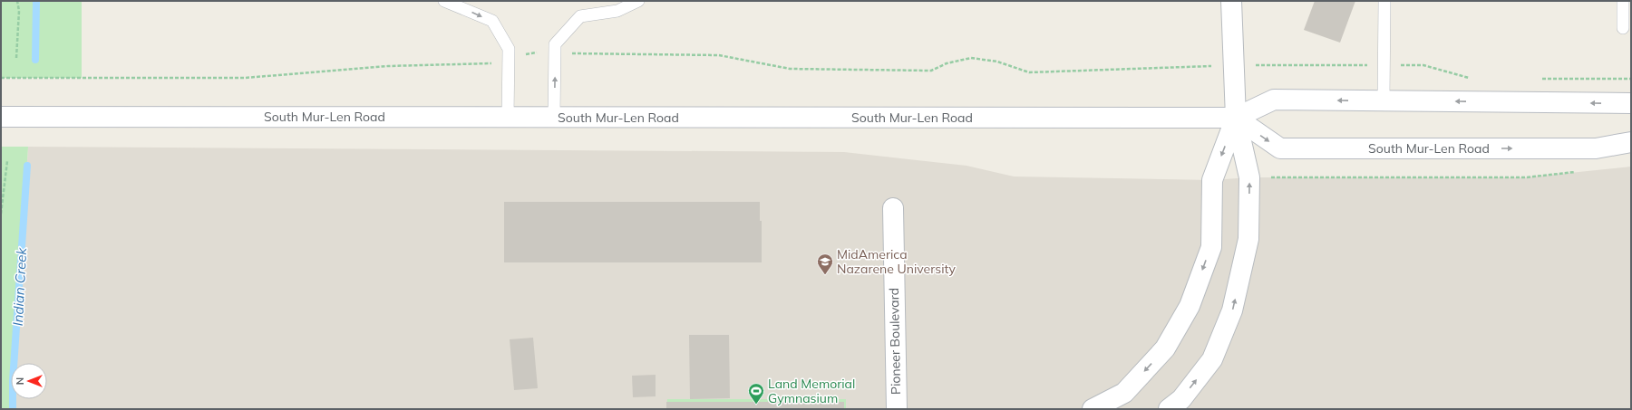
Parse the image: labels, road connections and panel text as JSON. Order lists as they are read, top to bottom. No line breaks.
{"streets":{"main road":["South Mur-Len Road","Pioneer Boulevard"]},"water":["Indian Creek"],"places":{"school or university":["MidAmerica Nazarene University"],"sports":["Land Memorial Gymnasium"]},"north":"left"}
